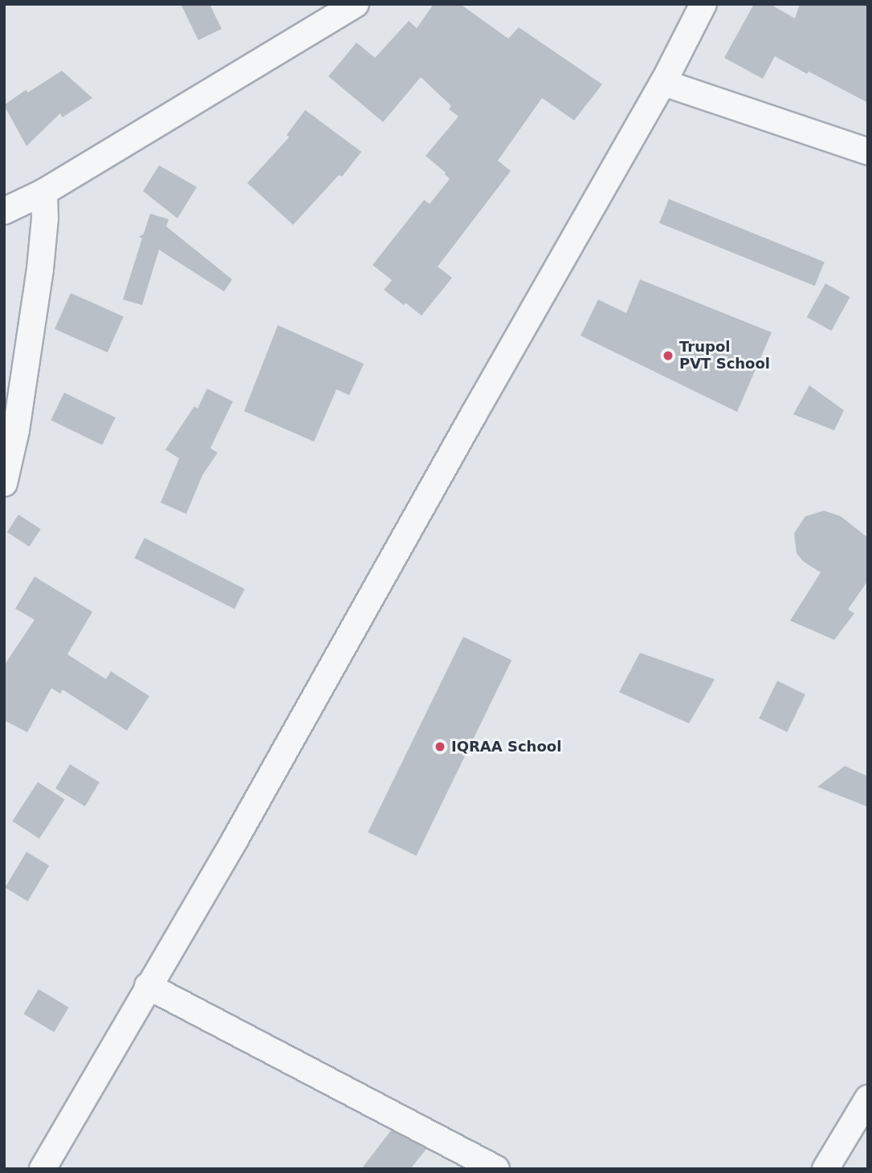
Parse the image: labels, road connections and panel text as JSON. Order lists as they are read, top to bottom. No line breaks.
{"places":["Trupol PVT School","IQRAA School"]}
